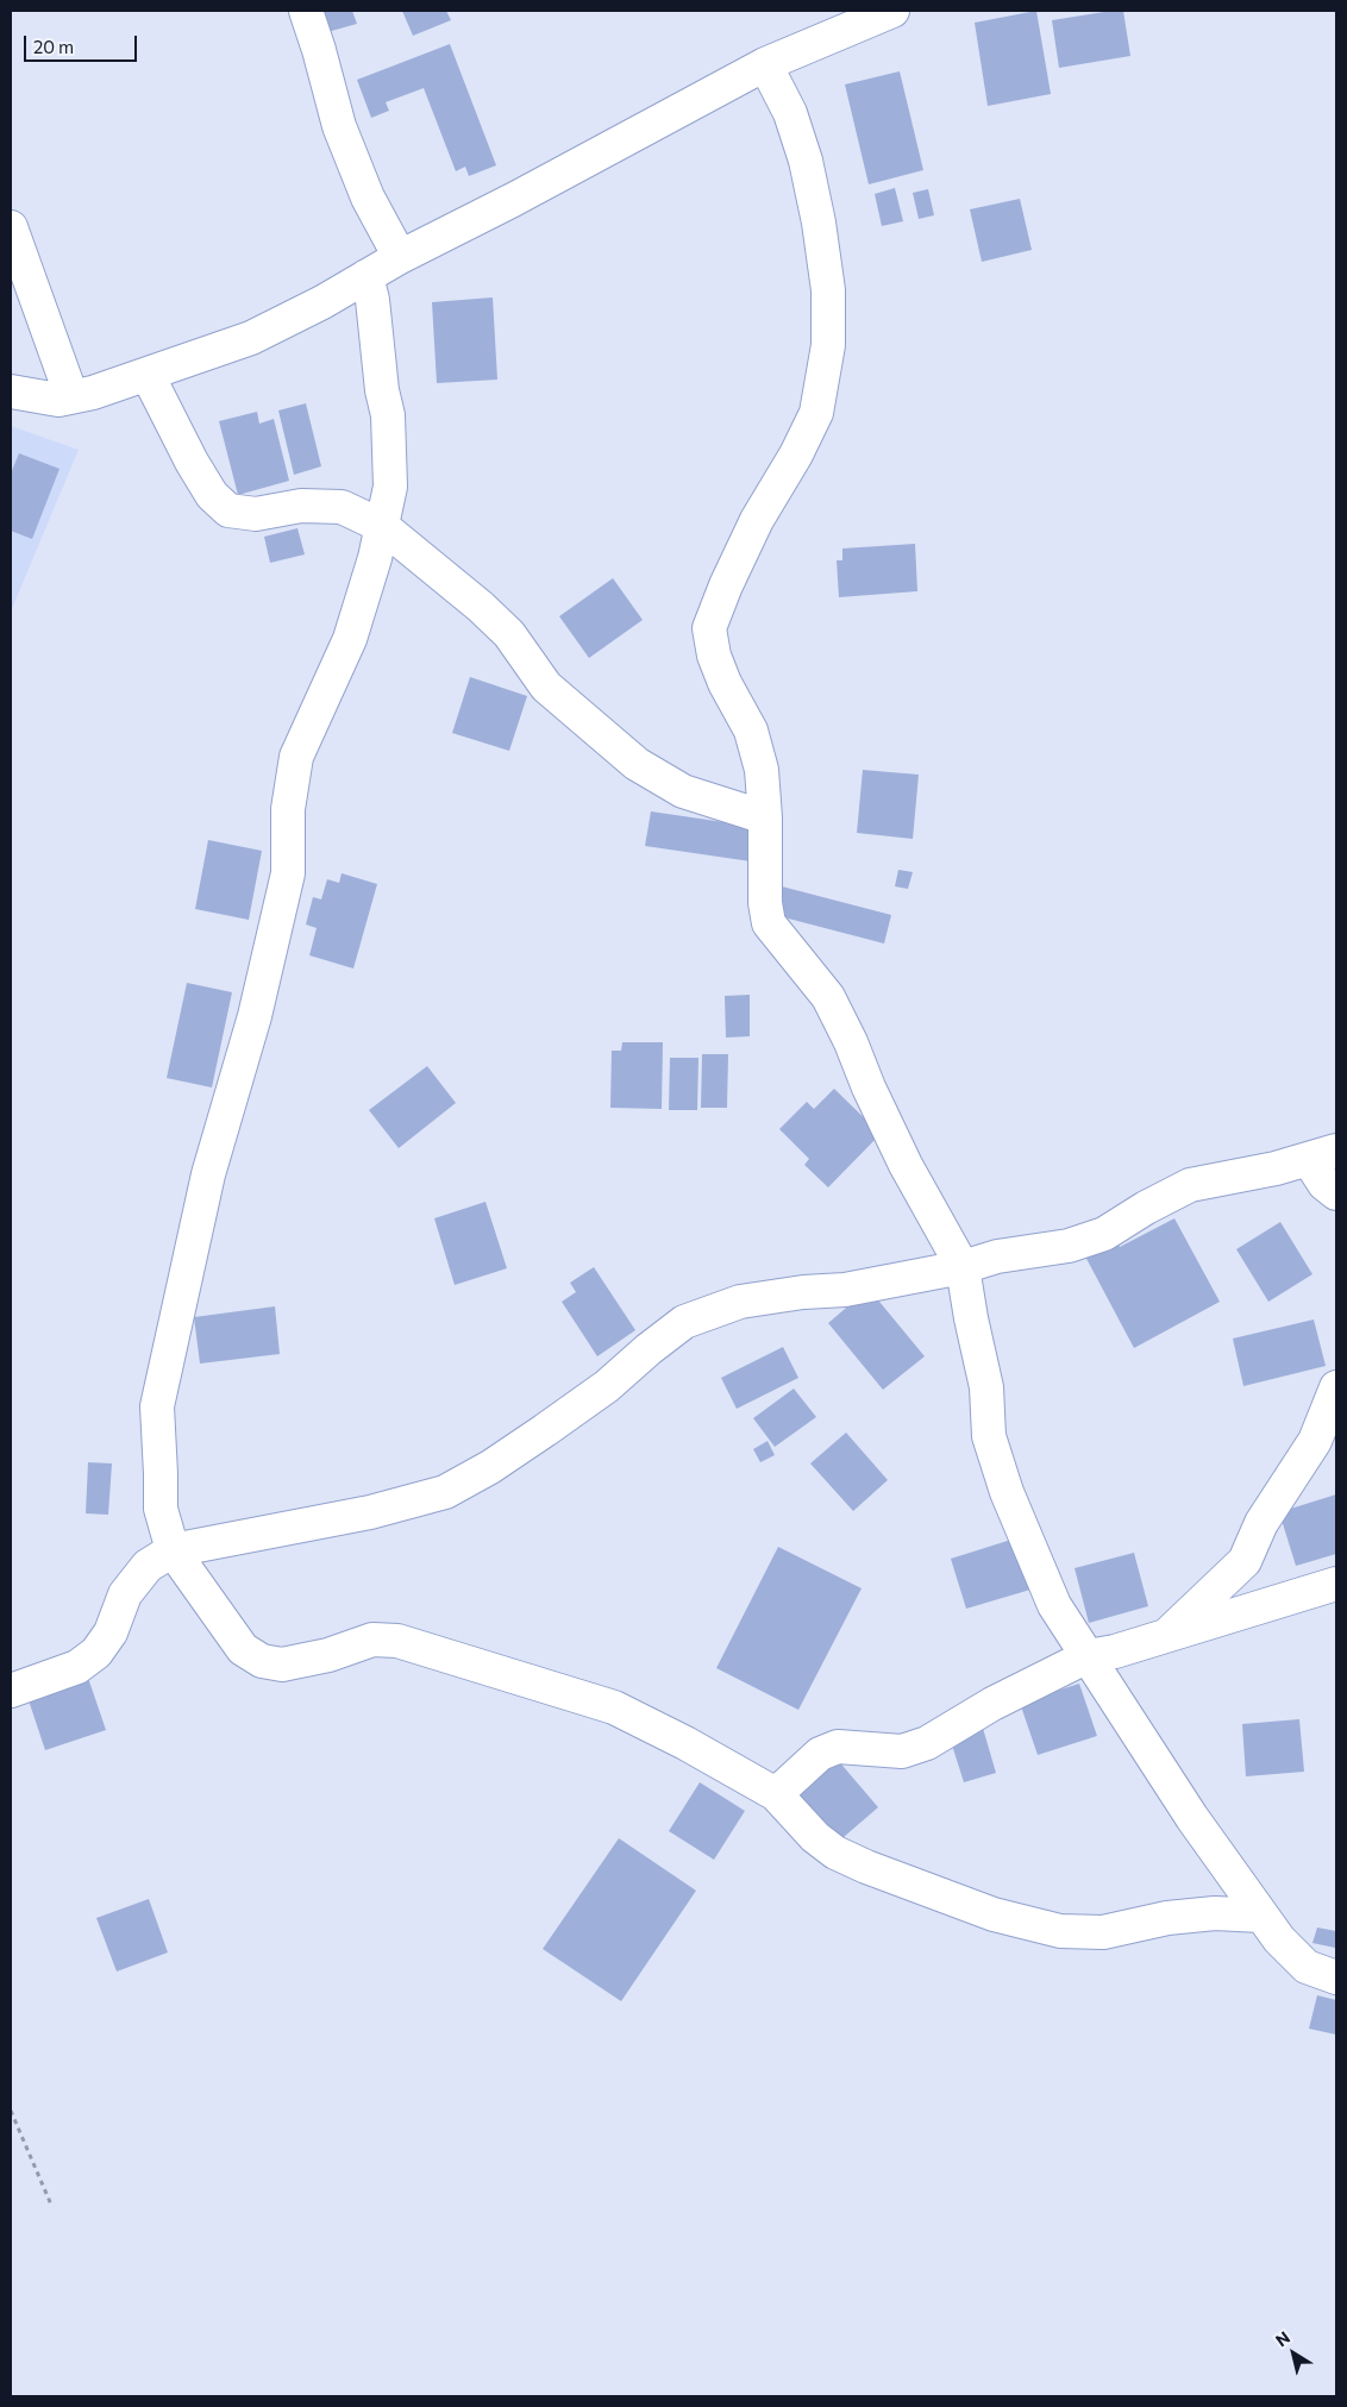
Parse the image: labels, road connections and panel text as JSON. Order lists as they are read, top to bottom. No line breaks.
{"scale_bar":"20 m","north":"top left"}
